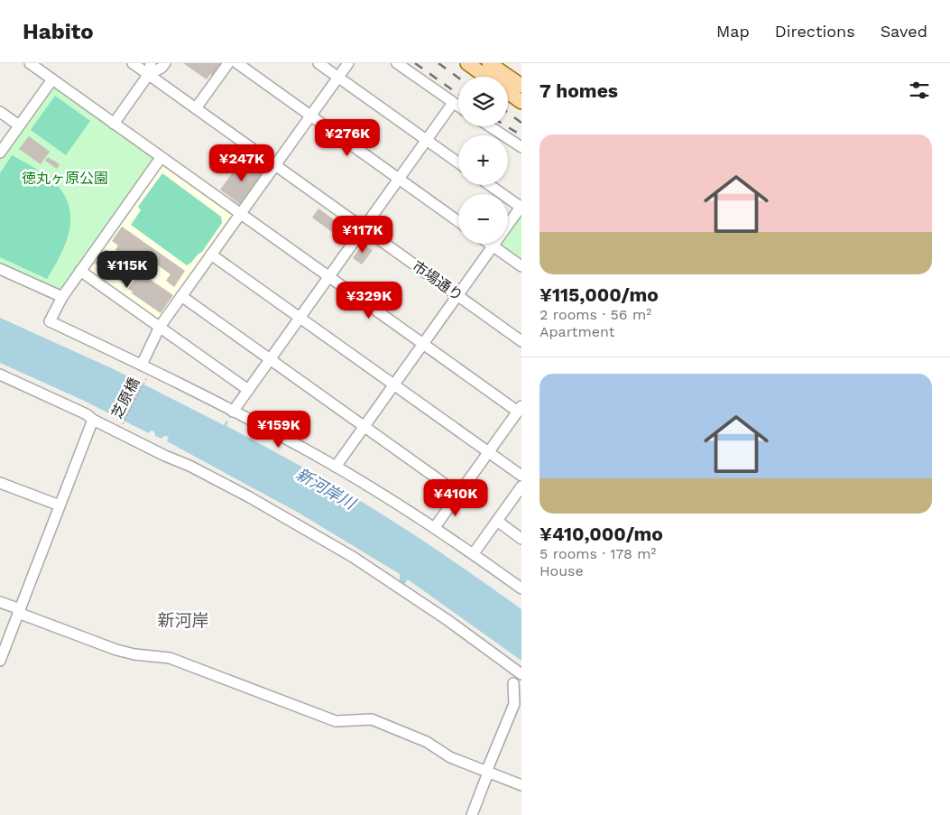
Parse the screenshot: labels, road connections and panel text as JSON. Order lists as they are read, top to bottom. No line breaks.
{"streets":{"street":["市場通り"],"path":["芝原橋"]},"districts":["新河岸"],"water":["新河岸川"],"parks":["徳丸ヶ原公園"],"page":{"header":"Habito","nav":["Map","Directions","Saved"],"heading":"7 homes","map_buttons":["+","−"],"list":[{"name":"¥115,000/mo","note":"2 rooms · 56 m² · Apartment"},{"name":"¥410,000/mo","note":"5 rooms · 178 m² · House"}],"price":["¥276K","¥247K","¥117K","¥115K","¥329K","¥159K","¥410K"]}}
